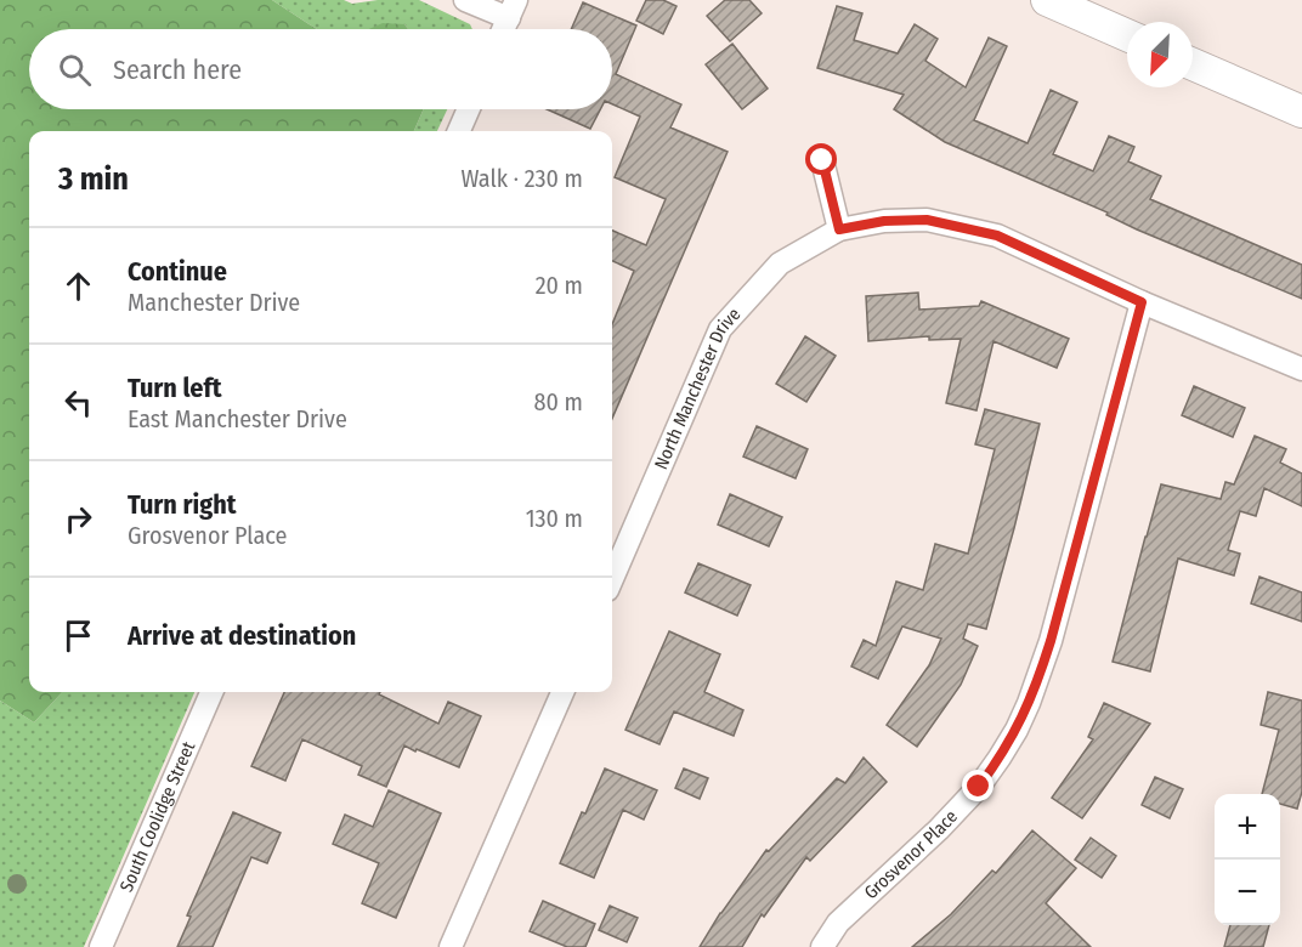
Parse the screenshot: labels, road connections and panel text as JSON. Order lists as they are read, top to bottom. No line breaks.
{"streets":{"street":["North Manchester Drive","South Coolidge Street","Grosvenor Place"]},"crossings":[["North Manchester Drive","Grosvenor Place"]],"north":"bottom left","page":{"search":"Search here","heading":["3 min","Walk · 230 m"],"list":[["Continue","Manchester Drive","20 m"],["Turn left","East Manchester Drive","80 m"],["Turn right","Grosvenor Place","130 m"],"Arrive at destination"],"map_buttons":["+","−"]}}
